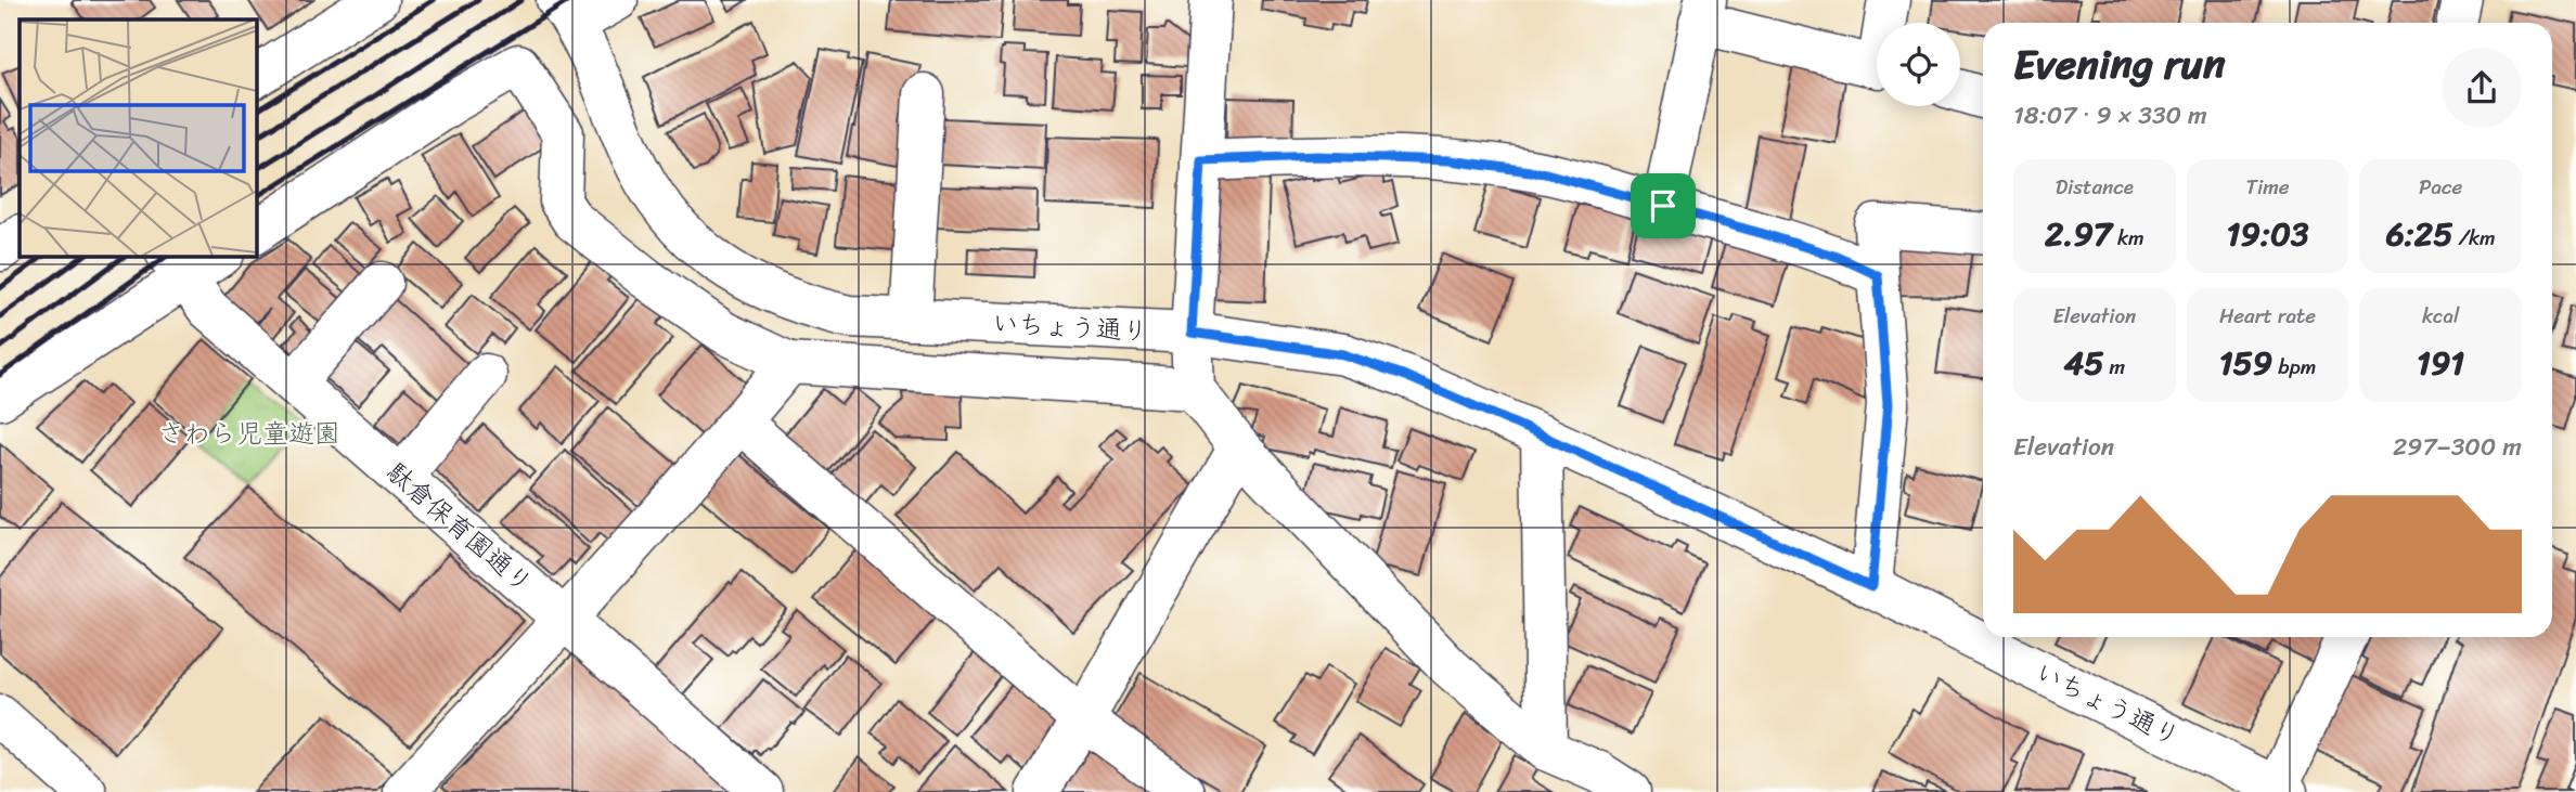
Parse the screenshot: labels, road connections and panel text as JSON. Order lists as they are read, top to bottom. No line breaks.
{"streets":{"street":["いちょう通り","駄倉保育園通り"]},"parks":["さわら児童遊園"],"page":{"heading":["Evening run","18:07 · 9 × 330 m"],"stats":[["Distance","2.97 km"],["Time","19:03"],["Pace","6:25 /km"],["Elevation","45 m"],["Heart rate","159 bpm"],["kcal","191"]],"chart":["Elevation","297–300 m"]}}
